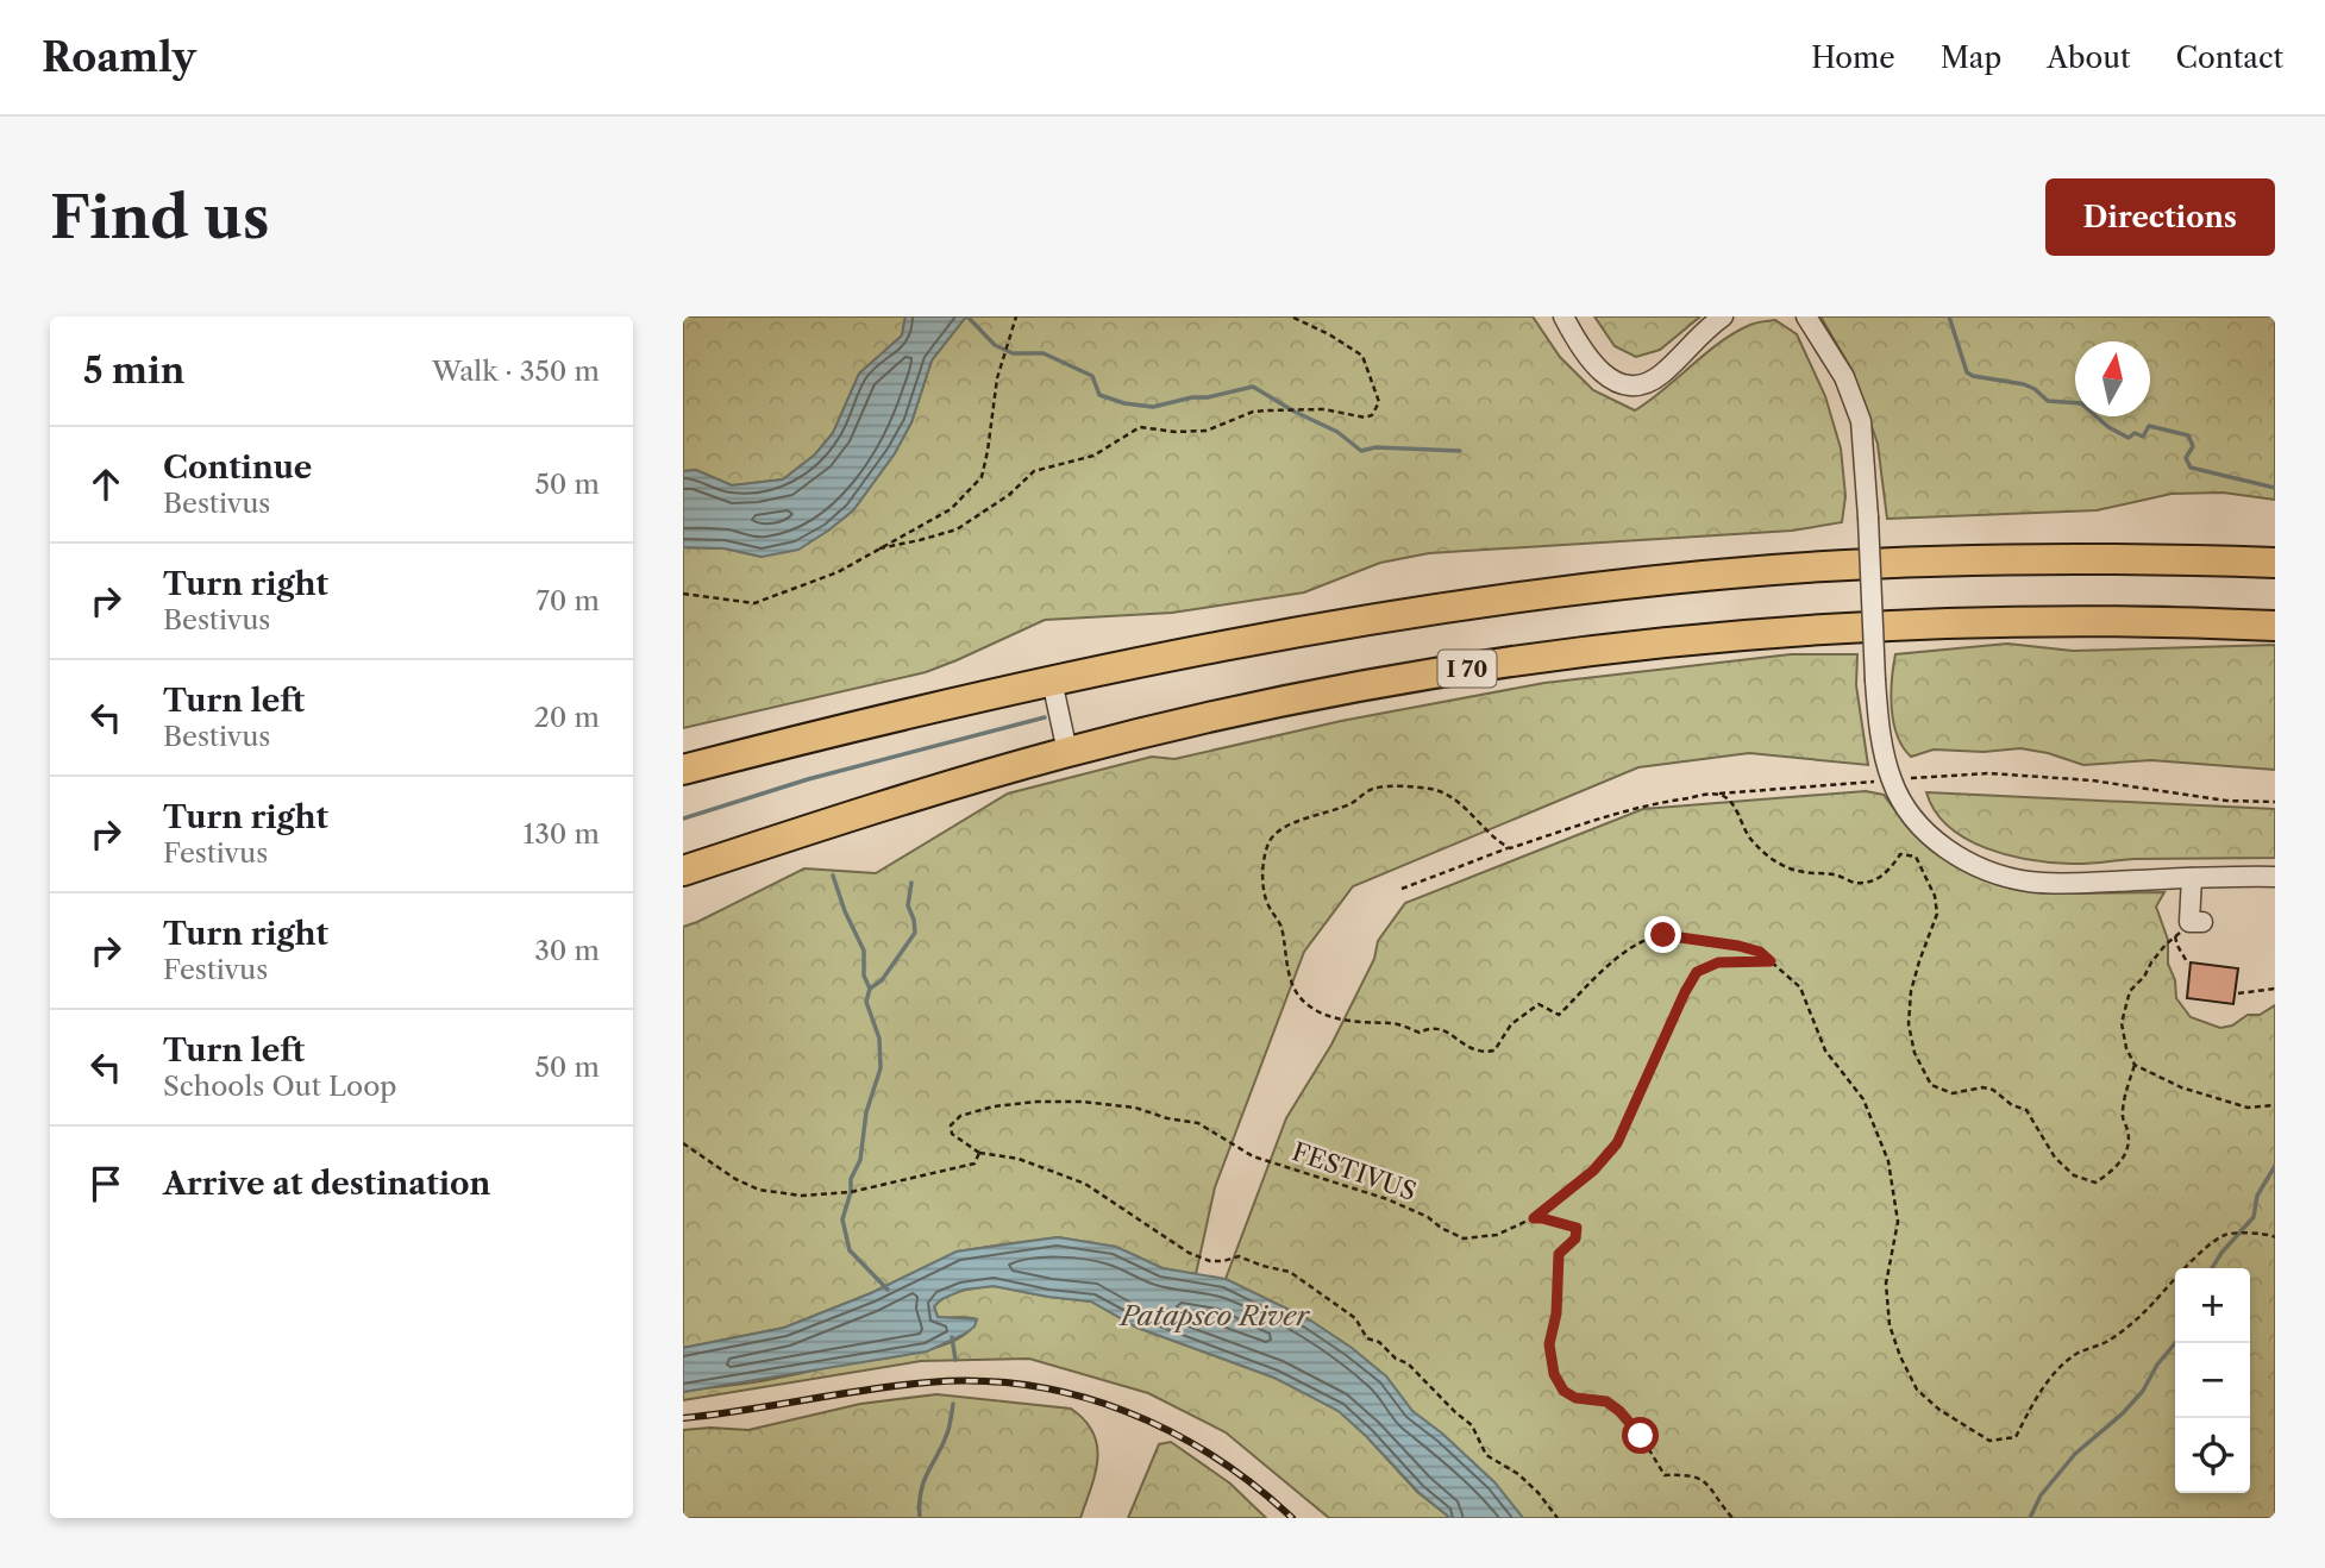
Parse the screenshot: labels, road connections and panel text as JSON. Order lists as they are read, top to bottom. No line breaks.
{"streets":{"highway":["I 70"],"path":["FESTIVUS"]},"water":["Patapsco River"],"north":"top","page":{"header":"Roamly","nav":["Home","Map","About","Contact"],"buttons":"Directions","title":"Find us","heading":["5 min","Walk · 350 m"],"list":[["Continue","Bestivus","50 m"],["Turn right","Bestivus","70 m"],["Turn left","Bestivus","20 m"],["Turn right","Festivus","130 m"],["Turn right","Festivus","30 m"],["Turn left","Schools Out Loop","50 m"],"Arrive at destination"],"map_buttons":["+","−"]}}
